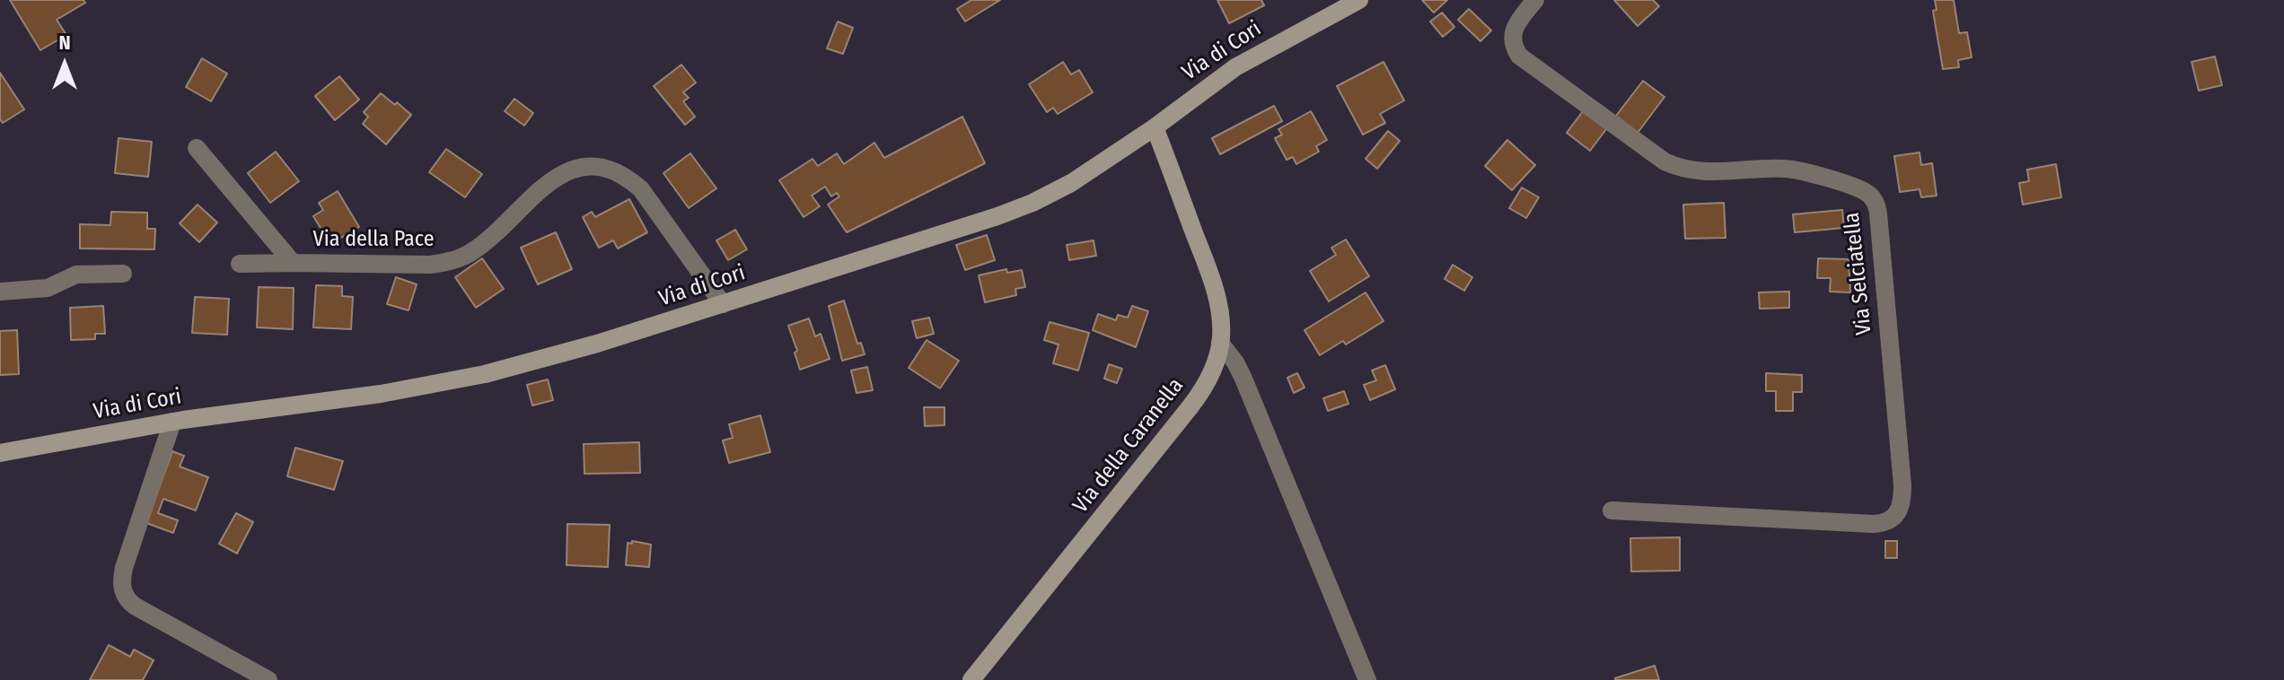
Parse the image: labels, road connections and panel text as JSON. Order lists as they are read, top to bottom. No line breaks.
{"streets":{"main road":["Via di Cori","Via della Caranella"],"street":["Via della Pace","Via Selciatella"]},"crossings":[["Via di Cori","Via della Pace"],["Via di Cori","Via della Caranella"]],"north":"top"}
